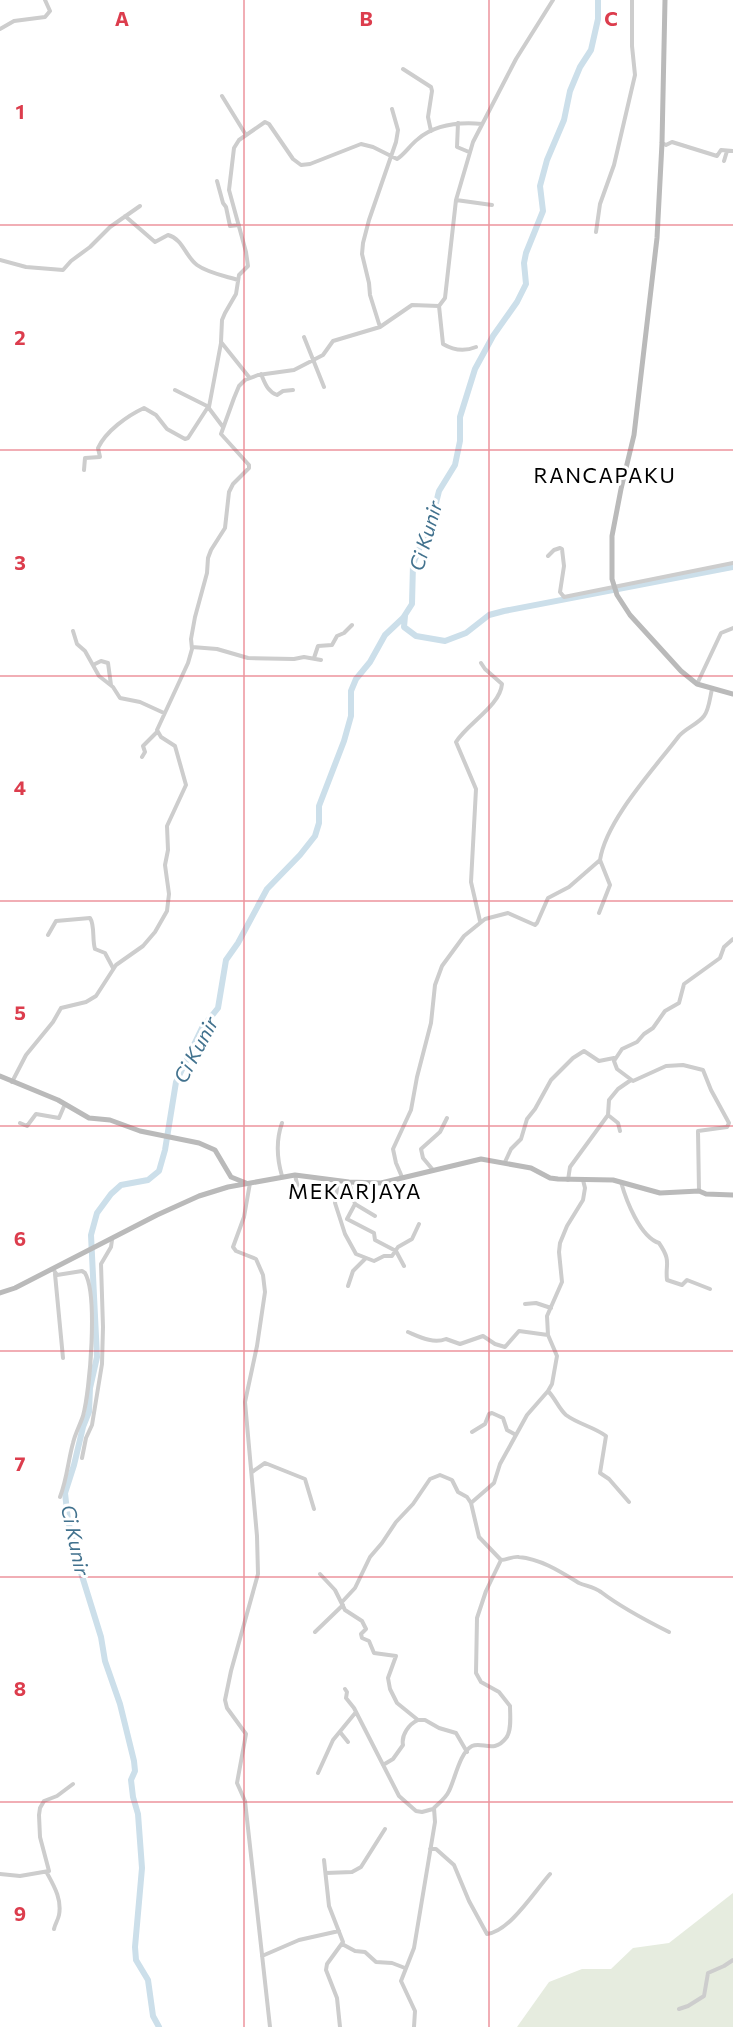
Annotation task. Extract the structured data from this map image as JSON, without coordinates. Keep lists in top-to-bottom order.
{
  "districts": ["RANCAPAKU", "MEKARJAYA"],
  "water": ["Ci Kunir"],
  "grid": {
    "columns": ["A", "B", "C"],
    "rows": [
      "1",
      "2",
      "3",
      "4",
      "5",
      "6",
      "7",
      "8",
      "9"
    ]
  }
}
